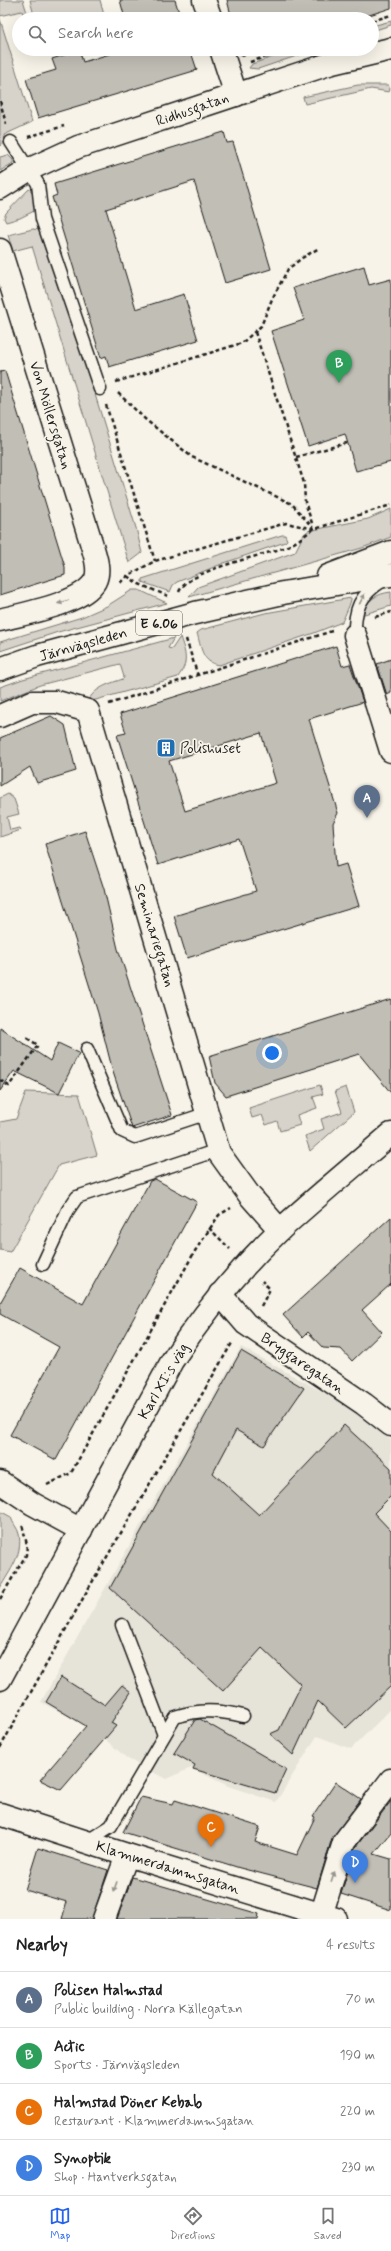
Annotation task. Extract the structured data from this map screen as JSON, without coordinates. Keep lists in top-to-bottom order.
{
  "streets": {
    "main road": [
      "Ridhusgatan",
      "Von Möllersgatan",
      "E 6.06",
      "Järnvägsleden",
      "Seminariegatan",
      "Bryggaregatan",
      "Karl XI:s väg",
      "Klammerdammsgatan"
    ]
  },
  "crossings": [
    ["Seminariegatan", "Karl XI:s väg"],
    ["Bryggaregatan", "Karl XI:s väg"]
  ],
  "one_way": ["Von Möllersgatan"],
  "places": {
    "building": ["Polishuset"]
  },
  "page": {
    "search": "Search here",
    "pins": [
      "B",
      "A",
      "C",
      "D"
    ],
    "heading": ["Nearby", "4 results"],
    "list": [
      {
        "mark": "A",
        "name": "Polisen Halmstad",
        "note": "Public building · Norra Källegatan",
        "value": "70 m"
      },
      {
        "mark": "B",
        "name": "Actic",
        "note": "Sports · Järnvägsleden",
        "value": "190 m"
      },
      {
        "mark": "C",
        "name": "Halmstad Döner Kebab",
        "note": "Restaurant · Klammerdammsgatan",
        "value": "220 m"
      },
      {
        "mark": "D",
        "name": "Synoptik",
        "note": "Shop · Hantverksgatan",
        "value": "230 m"
      }
    ],
    "nav": ["Map", "Directions", "Saved"]
  }
}
